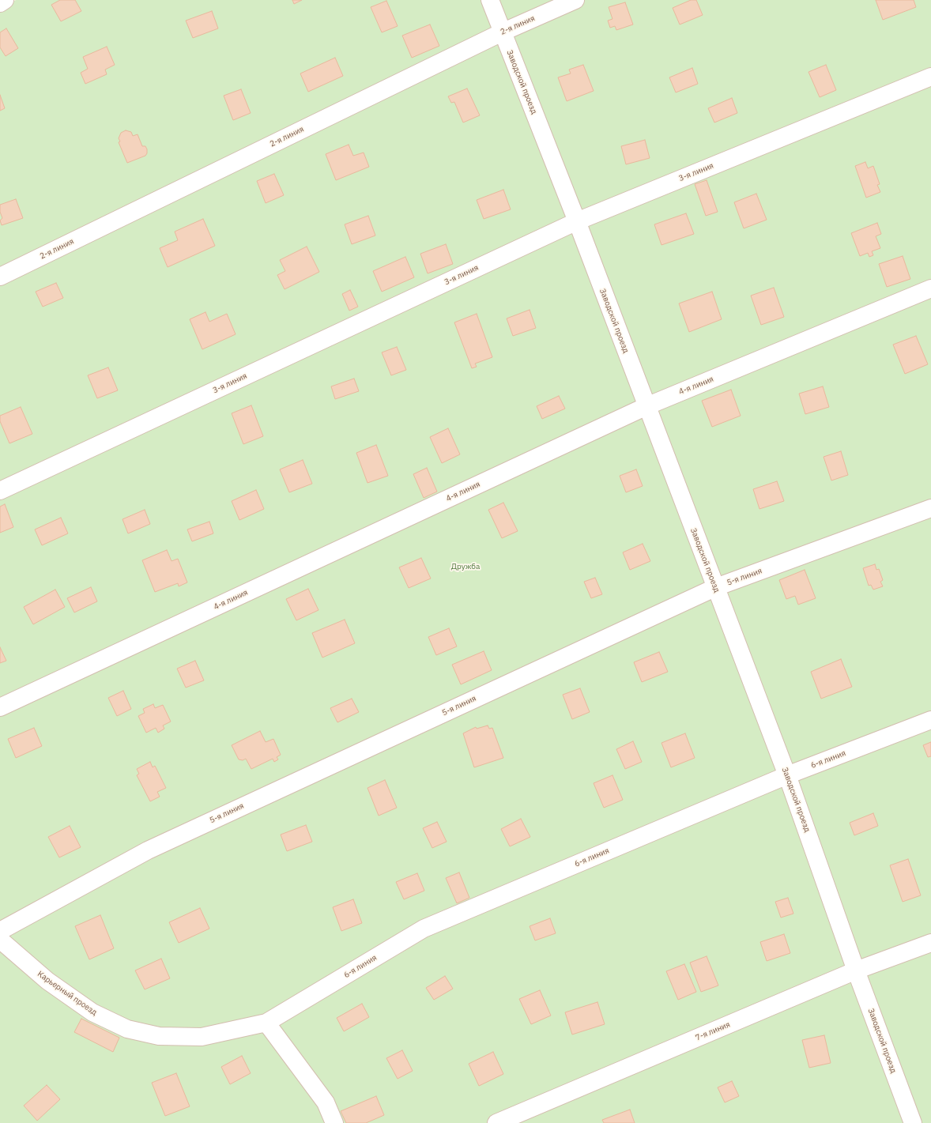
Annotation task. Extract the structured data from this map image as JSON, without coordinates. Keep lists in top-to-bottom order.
{
  "streets": {
    "street": [
      "2-я линия",
      "Заводской проезд",
      "3-я линия",
      "4-я линия",
      "5-я линия",
      "6-я линия",
      "Карьерный проезд",
      "7-я линия"
    ]
  },
  "crossings": [
    ["2-я линия", "Заводской проезд"],
    ["Заводской проезд", "3-я линия"],
    ["Заводской проезд", "4-я линия"],
    ["Заводской проезд", "5-я линия"],
    ["Заводской проезд", "6-я линия"],
    ["Заводской проезд", "7-я линия"],
    ["6-я линия", "Карьерный проезд"]
  ],
  "parks": ["Дружба"]
}
